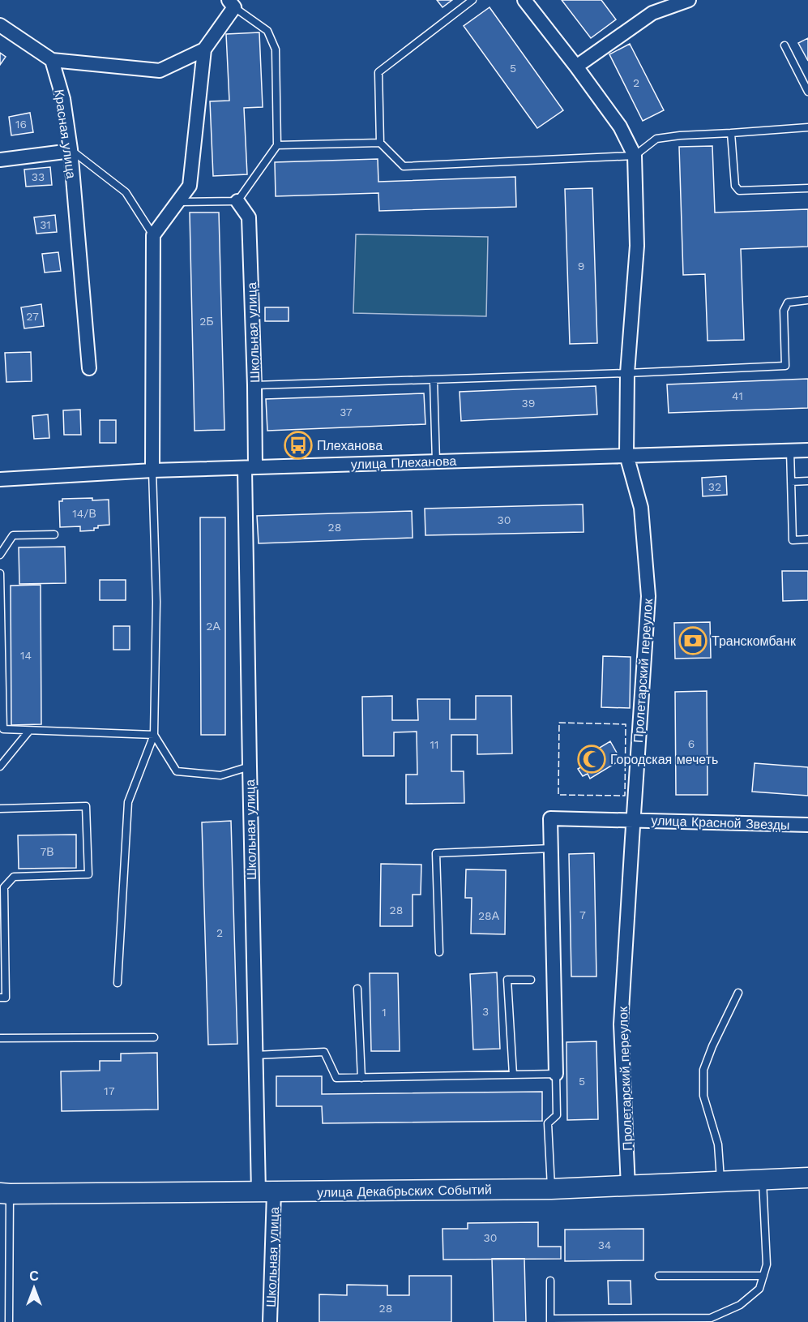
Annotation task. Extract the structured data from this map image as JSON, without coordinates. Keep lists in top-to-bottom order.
{
  "streets": {
    "street": [
      "Красная улица",
      "Школьная улица",
      "улица Плеханова",
      "Пролетарский переулок",
      "улица Красной Звезды",
      "улица Декабрьских Событий"
    ]
  },
  "crossings": [
    ["Школьная улица", "улица Плеханова"],
    ["Школьная улица", "улица Декабрьских Событий"],
    ["улица Плеханова", "Пролетарский переулок"],
    ["Пролетарский переулок", "улица Красной Звезды"],
    ["Пролетарский переулок", "улица Декабрьских Событий"]
  ],
  "places": {
    "bus stop": ["Плеханова"],
    "bank": ["Транскомбанк"],
    "mosque": ["Городская мечеть"]
  },
  "house_numbers": [
    "5",
    "2",
    "16",
    "33",
    "31",
    "9",
    "27",
    "2Б",
    "41",
    "39",
    "37",
    "32",
    "14/В",
    "30",
    "28",
    "2А",
    "14",
    "6",
    "11",
    "7В",
    "28",
    "7",
    "28А",
    "2",
    "3",
    "1",
    "5",
    "17",
    "30",
    "34",
    "28"
  ],
  "north": "top"
}
